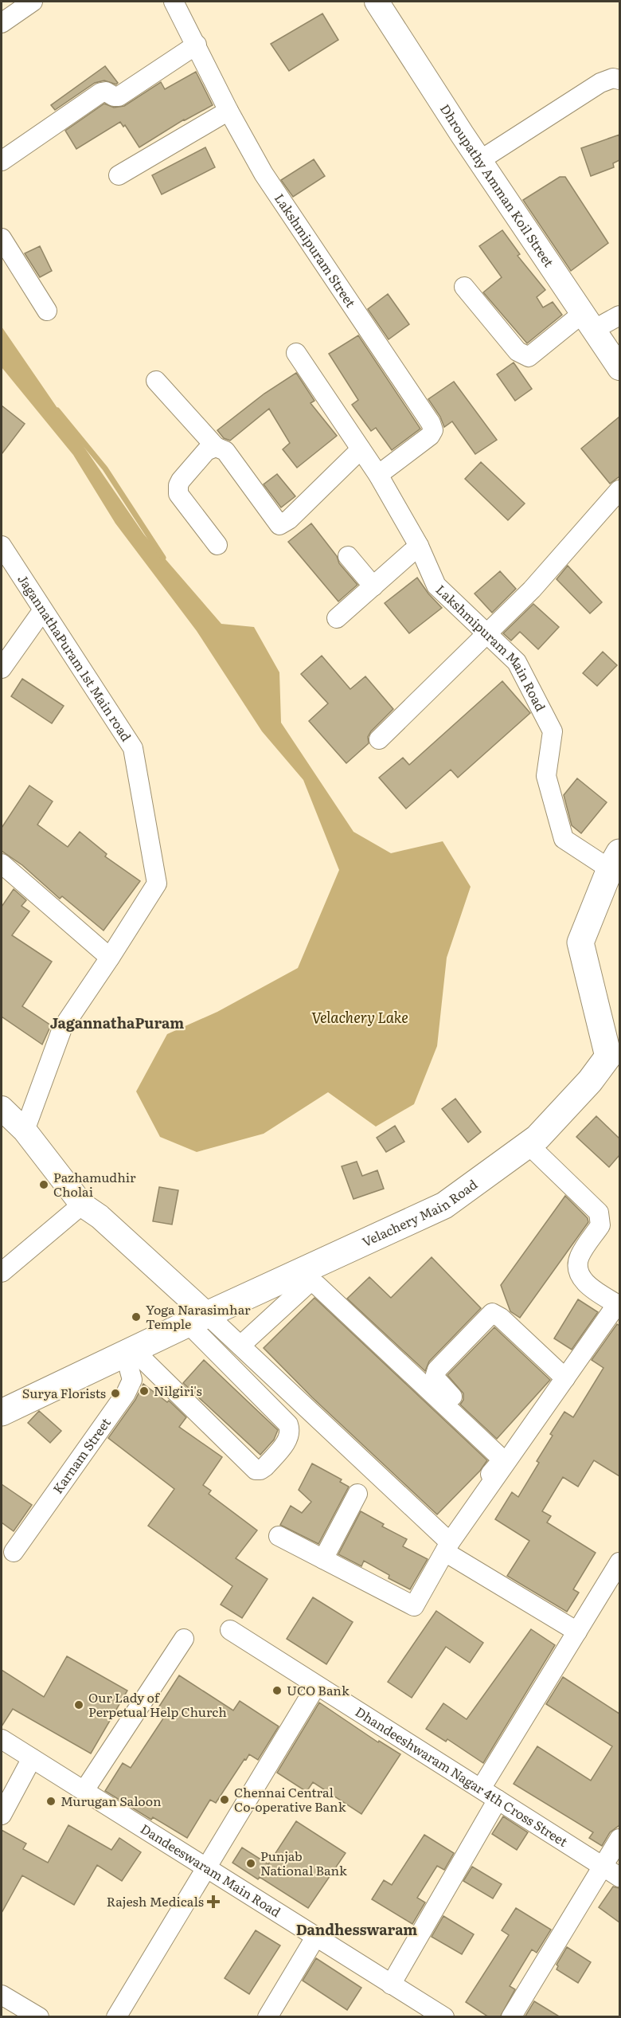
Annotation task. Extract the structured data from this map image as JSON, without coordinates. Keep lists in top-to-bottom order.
{
  "streets": {
    "main road": ["Velachery Main Road"],
    "street": [
      "Dhroupathy Amman Koil Street",
      "Lakshmipuram Street",
      "Lakshmipuram Main Road",
      "JagannathaPuram 1st Main road",
      "Karnam Street",
      "Dhandeeshwaram Nagar 4th Cross Street",
      "Dandeeswaram Main Road"
    ]
  },
  "crossings": [
    ["Lakshmipuram Street", "Lakshmipuram Main Road"],
    ["Lakshmipuram Main Road", "Velachery Main Road"],
    ["Velachery Main Road", "Karnam Street"]
  ],
  "districts": ["JagannathaPuram", "Dandhesswaram"],
  "water": ["Velachery Lake"],
  "places": {
    "other": [
      "Pazhamudhir Cholai",
      "Yoga Narasimhar Temple",
      "Nilgiri's",
      "Surya Florists",
      "UCO Bank",
      "Our Lady of Perpetual Help Church",
      "Chennai Central Co-operative Bank",
      "Murugan Saloon",
      "Punjab National Bank"
    ],
    "health": ["Rajesh Medicals"]
  }
}
